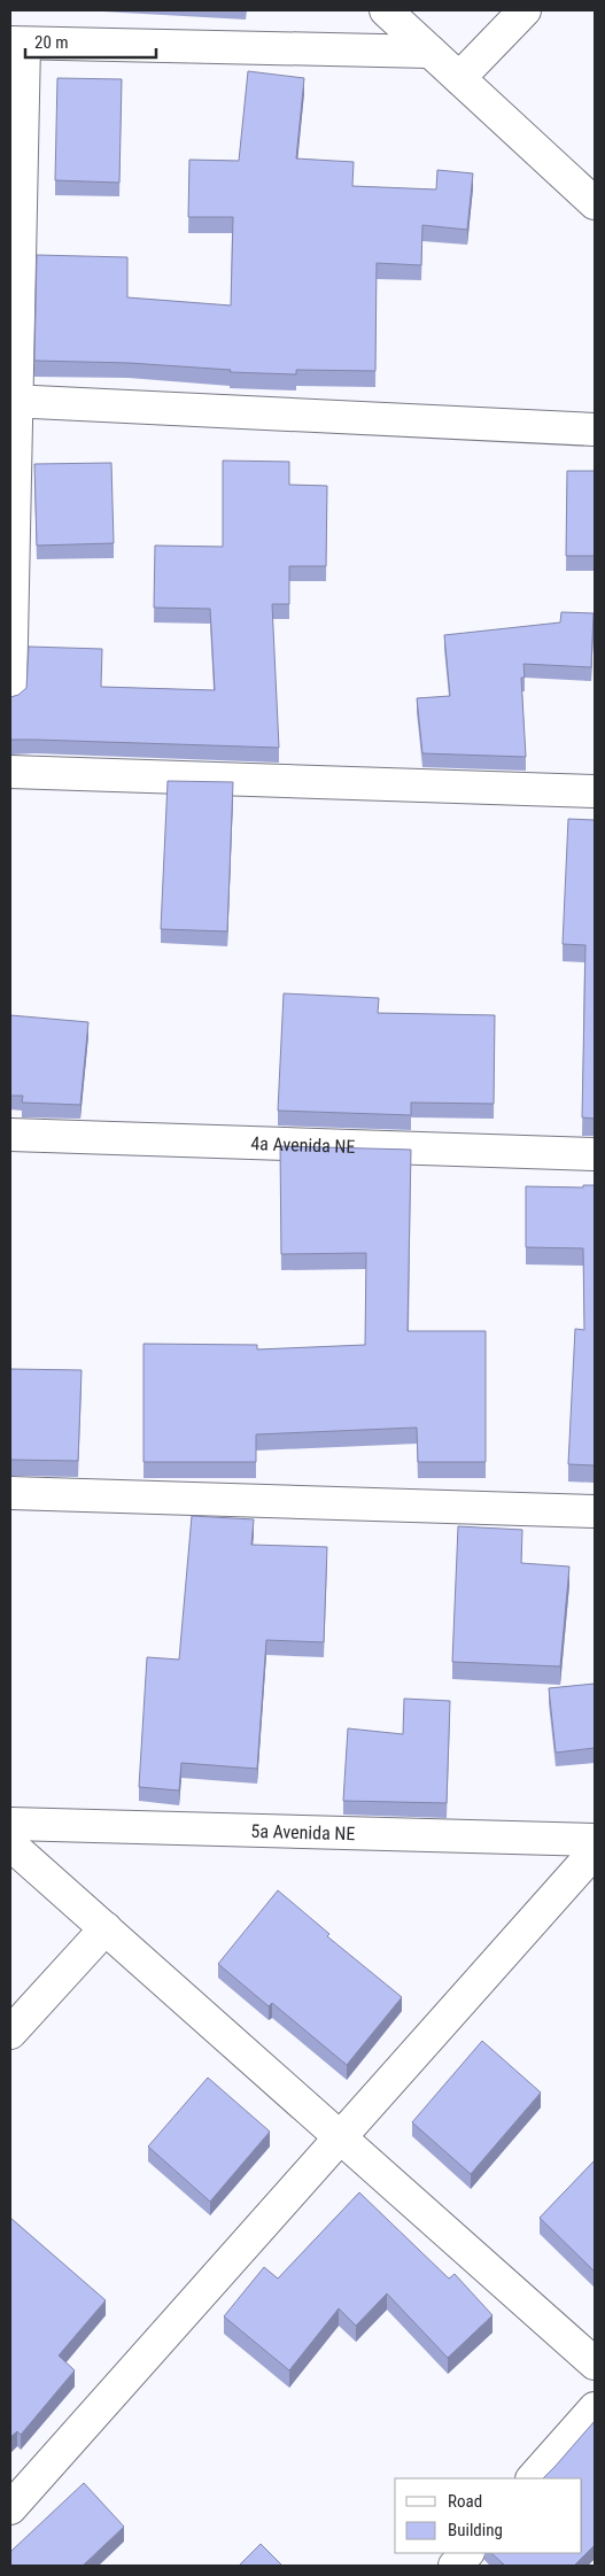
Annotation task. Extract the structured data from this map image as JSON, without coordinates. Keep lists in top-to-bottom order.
{
  "streets": {
    "street": ["4a Avenida NE", "5a Avenida NE"]
  },
  "legend": ["Road", "Building"],
  "scale_bar": "20 m"
}
